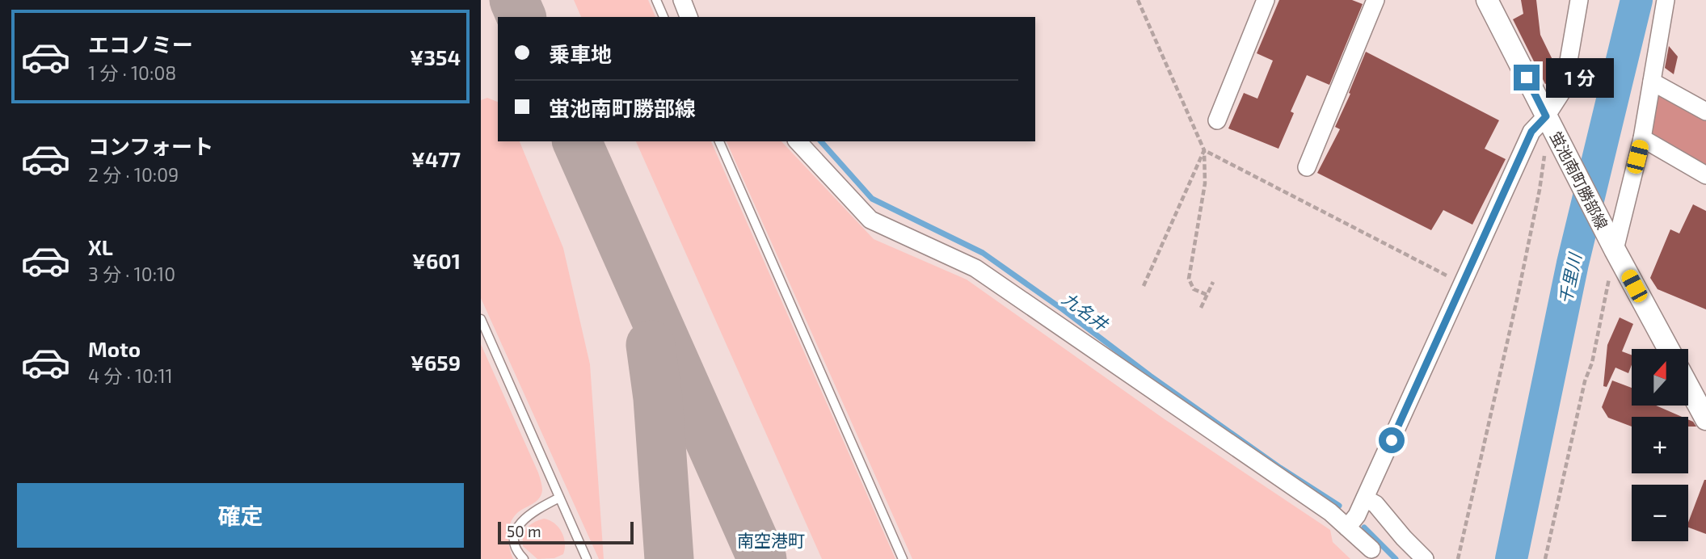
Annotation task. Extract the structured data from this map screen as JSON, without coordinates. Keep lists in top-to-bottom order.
{
  "streets": {
    "street": ["蛍池南町勝部線"]
  },
  "districts": ["南空港町"],
  "water": ["千里川", "九名井"],
  "scale_bar": "50 m",
  "north": "top",
  "page": {
    "list": [
      {
        "name": "エコノミー",
        "note": "1 分 · 10:08",
        "value": "¥354"
      },
      {
        "name": "コンフォート",
        "note": "2 分 · 10:09",
        "value": "¥477"
      },
      {
        "name": "XL",
        "note": "3 分 · 10:10",
        "value": "¥601"
      },
      {
        "name": "Moto",
        "note": "4 分 · 10:11",
        "value": "¥659"
      }
    ],
    "banner": ["乗車地", "蛍池南町勝部線"],
    "bubble": "1 分",
    "map_buttons": ["+", "−"],
    "buttons": "確定",
    "scale": "50 m"
  }
}
